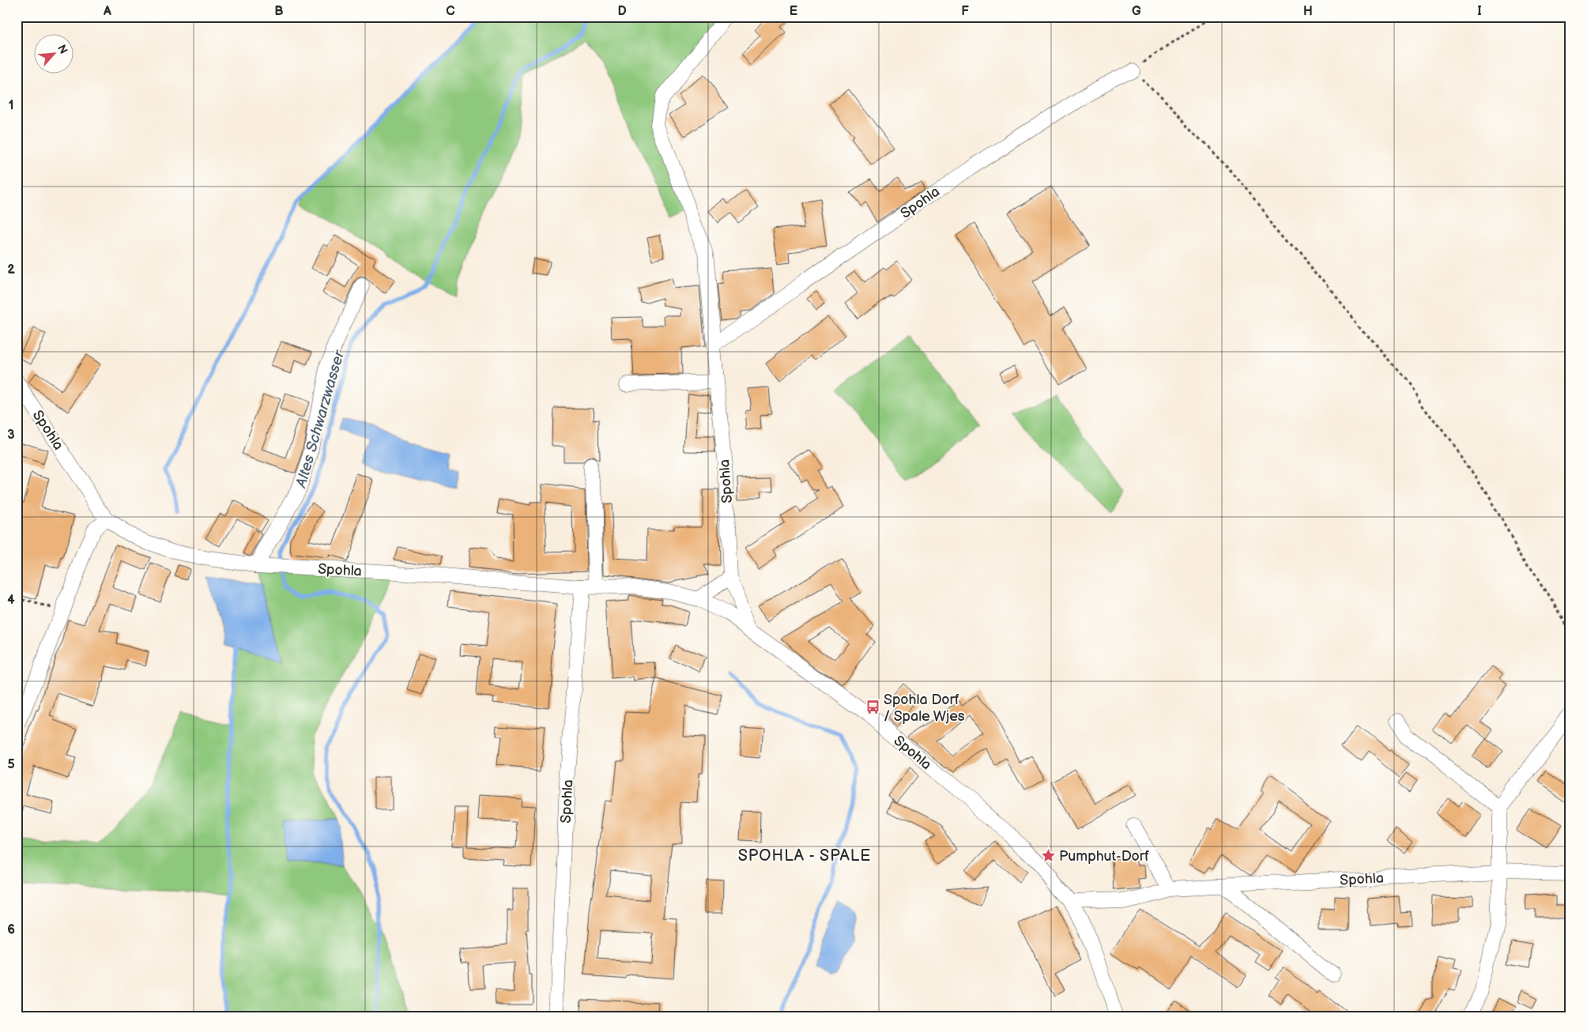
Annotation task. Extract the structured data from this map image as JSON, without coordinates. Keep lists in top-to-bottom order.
{
  "streets": {
    "street": ["Spohla"]
  },
  "districts": ["SPOHLA - SPALE"],
  "water": ["Altes Schwarzwasser"],
  "places": {
    "bus stop": ["Spohla Dorf / Spale Wjes"],
    "place": ["Pumphut-Dorf"]
  },
  "north": "top right",
  "grid": {
    "columns": [
      "A",
      "B",
      "C",
      "D",
      "E",
      "F",
      "G",
      "H",
      "I"
    ],
    "rows": [
      "1",
      "2",
      "3",
      "4",
      "5",
      "6"
    ]
  }
}
